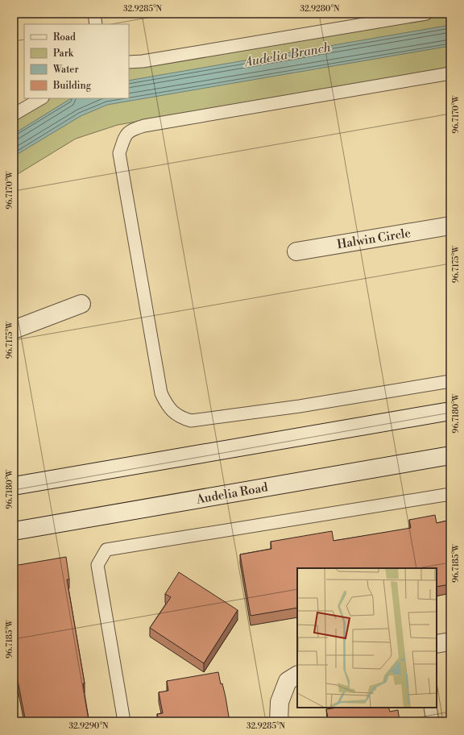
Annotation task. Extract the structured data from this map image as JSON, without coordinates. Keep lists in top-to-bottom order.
{
  "streets": {
    "main road": ["Halwin Circle", "Audelia Road"]
  },
  "water": ["Audelia Branch"],
  "legend": [
    "Road",
    "Park",
    "Water",
    "Building"
  ],
  "coordinates": [
    "32.9285°N",
    "32.9280°N",
    "96.7170°W",
    "96.7175°W",
    "96.7180°W",
    "96.7185°W",
    "32.9290°N"
  ]
}
